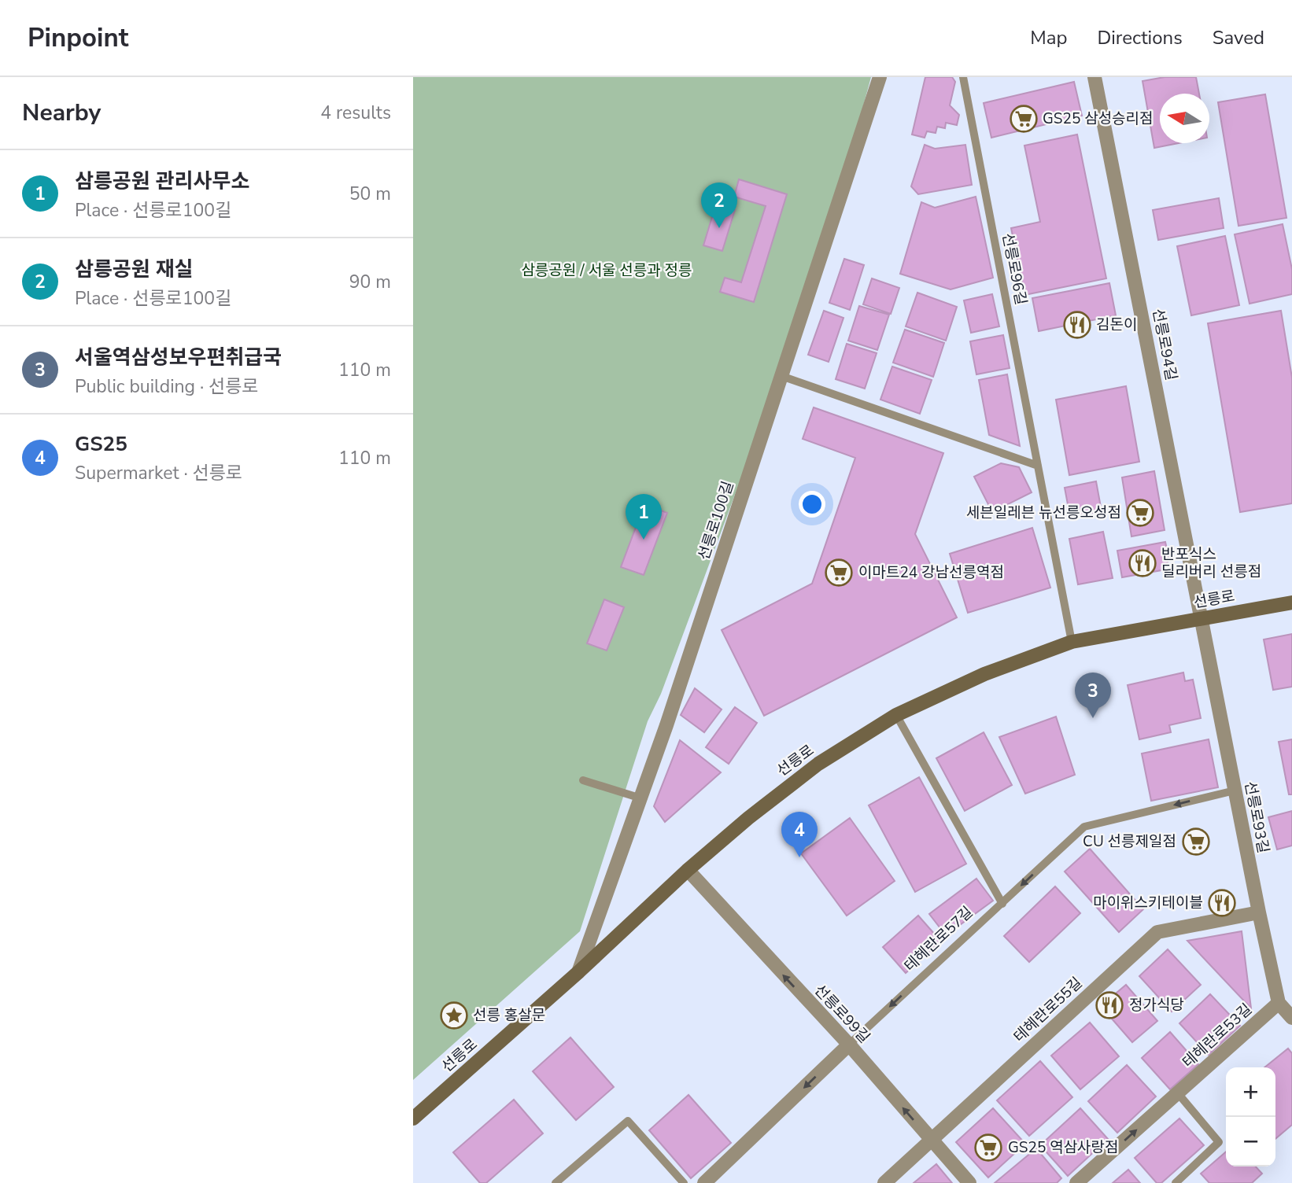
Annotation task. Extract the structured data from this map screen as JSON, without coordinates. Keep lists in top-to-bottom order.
{
  "streets": {
    "main road": ["선릉로"],
    "street": [
      "선릉로94길",
      "선릉로100길",
      "선릉로93길",
      "테헤란로57길",
      "테헤란로55길",
      "선릉로99길",
      "테헤란로53길"
    ],
    "lane": ["선릉로96길"]
  },
  "crossings": [
    ["선릉로96길", "선릉로"],
    ["선릉로94길", "선릉로"],
    ["선릉로94길", "선릉로93길"],
    ["선릉로100길", "선릉로"],
    ["선릉로", "선릉로93길"],
    ["선릉로", "선릉로99길"],
    ["선릉로93길", "테헤란로57길"],
    ["선릉로93길", "테헤란로55길"],
    ["선릉로93길", "테헤란로53길"],
    ["테헤란로57길", "선릉로99길"],
    ["테헤란로55길", "선릉로99길"]
  ],
  "one_way": ["테헤란로57길", "선릉로99길", "테헤란로53길"],
  "parks": ["삼릉공원 / 서울 선릉과 정릉"],
  "places": {
    "supermarket": [
      "GS25 삼성승리점",
      "세븐일레븐 뉴선릉오성점",
      "이마트24 강남선릉역점",
      "CU 선릉제일점",
      "GS25 역삼사랑점"
    ],
    "restaurant": [
      "김돈이",
      "반포식스 딜리버리 선릉점",
      "마이위스키테이블",
      "정가식당"
    ],
    "place": ["선릉 홍살문"]
  },
  "north": "left",
  "page": {
    "header": "Pinpoint",
    "nav": ["Map", "Directions", "Saved"],
    "heading": ["Nearby", "4 results"],
    "list": [
      {
        "mark": "1",
        "name": "삼릉공원 관리사무소",
        "note": "Place · 선릉로100길",
        "value": "50 m"
      },
      {
        "mark": "2",
        "name": "삼릉공원 재실",
        "note": "Place · 선릉로100길",
        "value": "90 m"
      },
      {
        "mark": "3",
        "name": "서울역삼성보우편취급국",
        "note": "Public building · 선릉로",
        "value": "110 m"
      },
      {
        "mark": "4",
        "name": "GS25",
        "note": "Supermarket · 선릉로",
        "value": "110 m"
      }
    ],
    "pins": [
      "2",
      "1",
      "3",
      "4"
    ],
    "map_buttons": ["+", "−"]
  }
}
